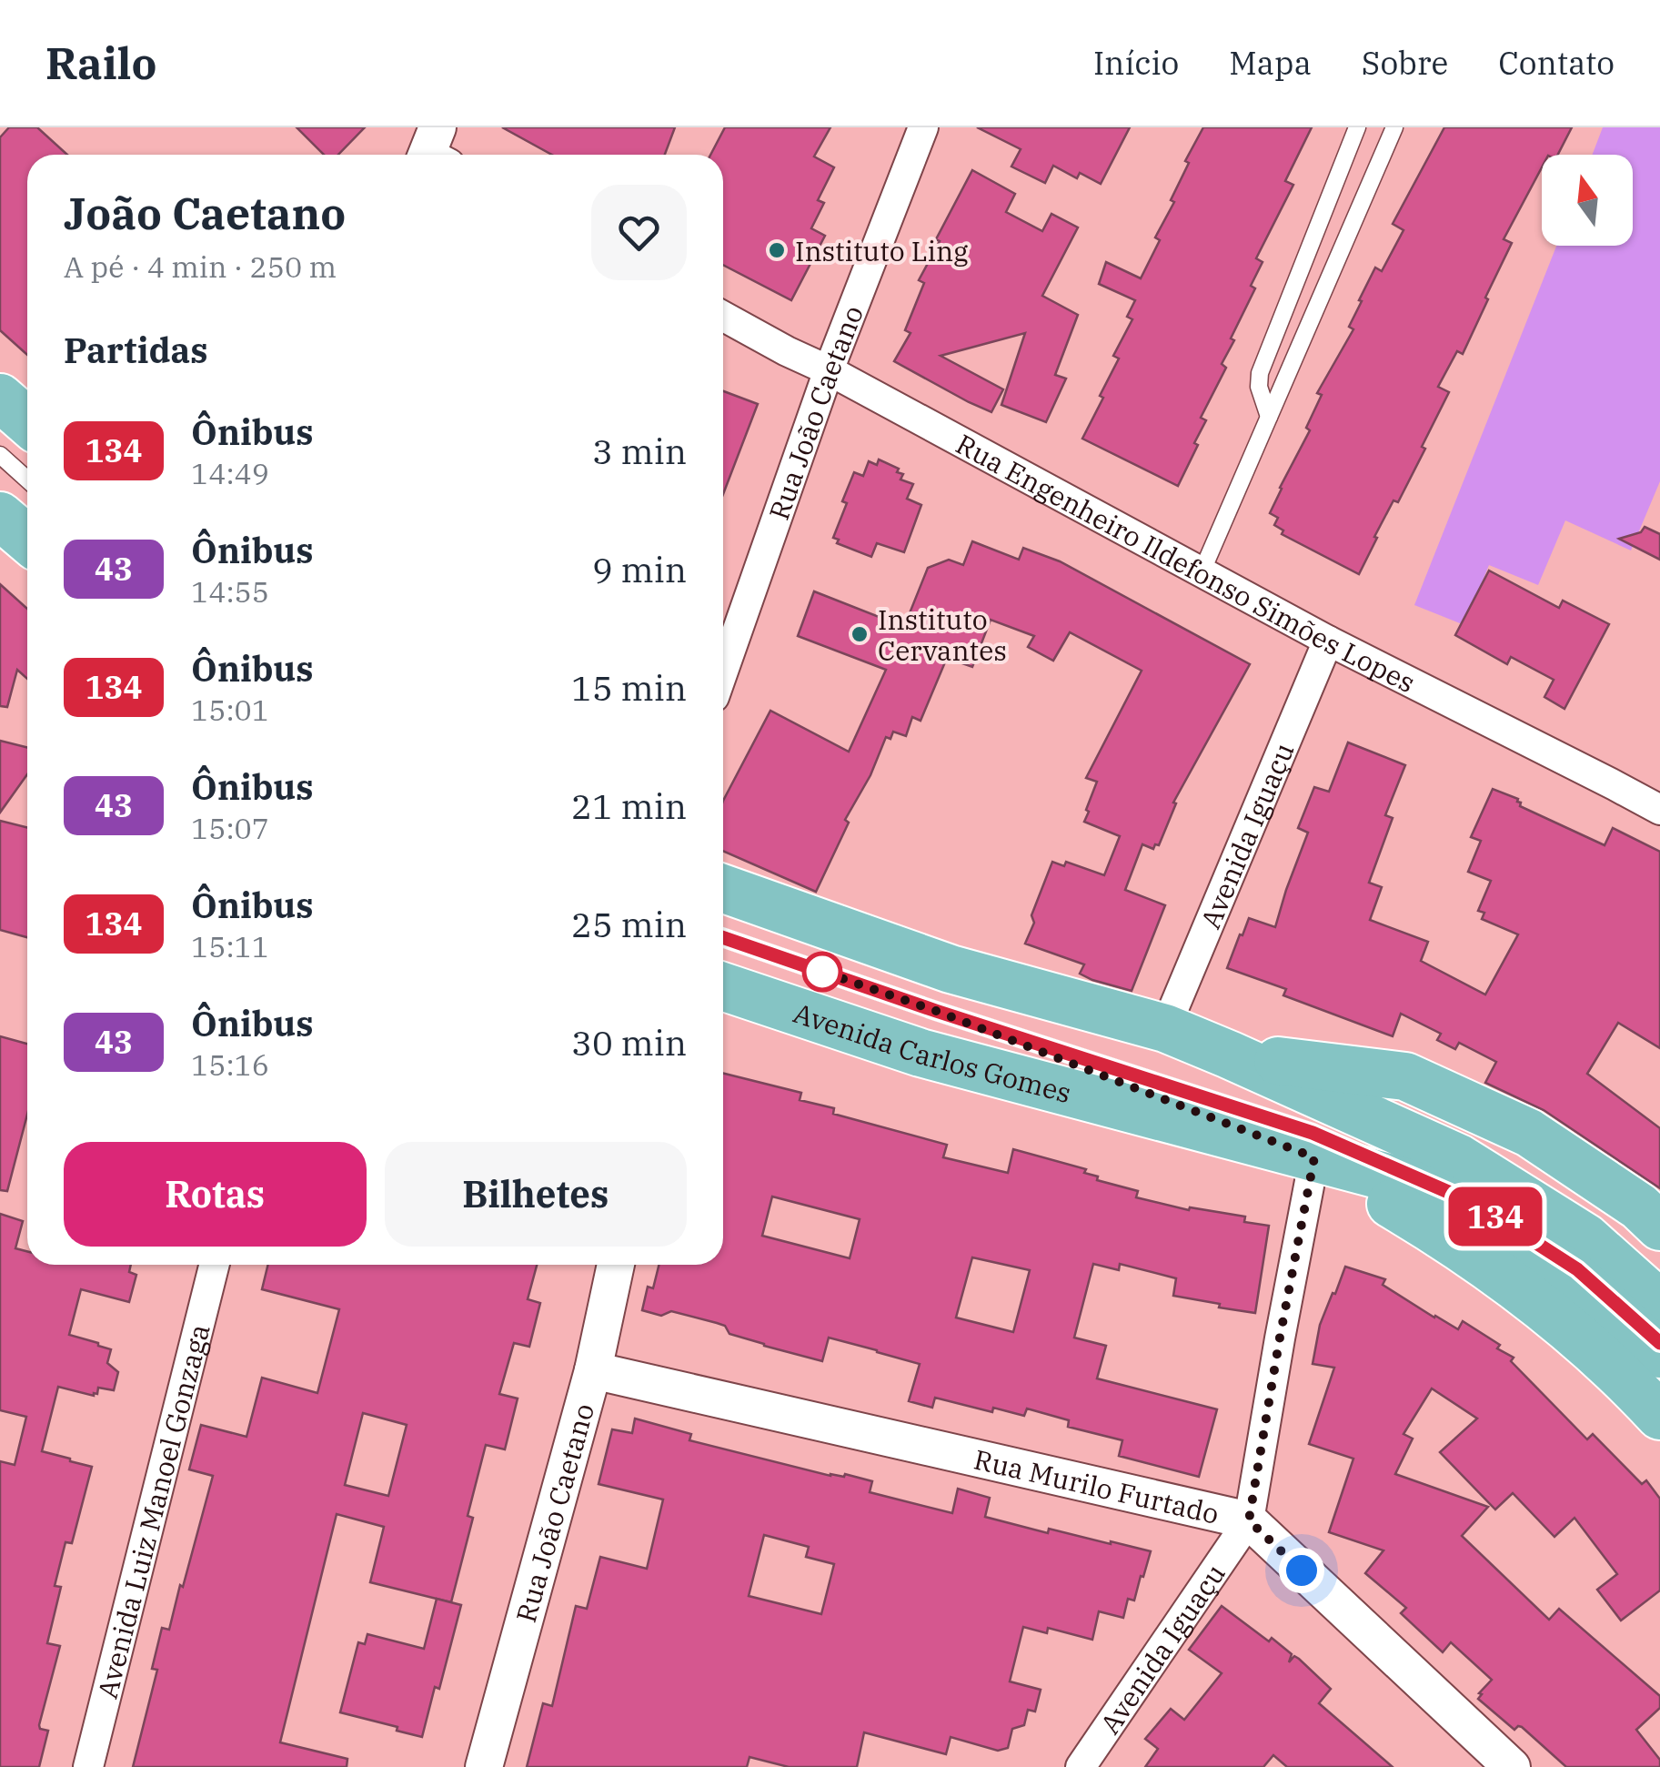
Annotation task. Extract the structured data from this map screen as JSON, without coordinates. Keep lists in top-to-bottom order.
{
  "streets": {
    "main road": ["Avenida Carlos Gomes"],
    "street": [
      "Rua João Caetano",
      "Rua Engenheiro Ildefonso Simões Lopes",
      "Avenida Iguaçu",
      "Rua Murilo Furtado",
      "Avenida Luiz Manoel Gonzaga"
    ]
  },
  "crossings": [
    ["Rua João Caetano", "Rua Engenheiro Ildefonso Simões Lopes"],
    ["Rua João Caetano", "Rua Murilo Furtado"],
    ["Rua Engenheiro Ildefonso Simões Lopes", "Avenida Iguaçu"],
    ["Avenida Iguaçu", "Avenida Carlos Gomes"],
    ["Avenida Iguaçu", "Rua Murilo Furtado"]
  ],
  "places": ["Instituto Ling", "Instituto Cervantes"],
  "lines": ["bus line 134"],
  "north": "top",
  "page": {
    "header": "Railo",
    "nav": [
      "Início",
      "Mapa",
      "Sobre",
      "Contato"
    ],
    "on_map": "134",
    "heading": [
      ["João Caetano", "A pé · 4 min · 250 m"],
      "Partidas"
    ],
    "list": [
      {
        "mark": "134",
        "name": "Ônibus",
        "note": "14:49",
        "value": "3 min"
      },
      {
        "mark": "43",
        "name": "Ônibus",
        "note": "14:55",
        "value": "9 min"
      },
      {
        "mark": "134",
        "name": "Ônibus",
        "note": "15:01",
        "value": "15 min"
      },
      {
        "mark": "43",
        "name": "Ônibus",
        "note": "15:07",
        "value": "21 min"
      },
      {
        "mark": "134",
        "name": "Ônibus",
        "note": "15:11",
        "value": "25 min"
      },
      {
        "mark": "43",
        "name": "Ônibus",
        "note": "15:16",
        "value": "30 min"
      }
    ],
    "buttons": ["Rotas", "Bilhetes"]
  }
}
